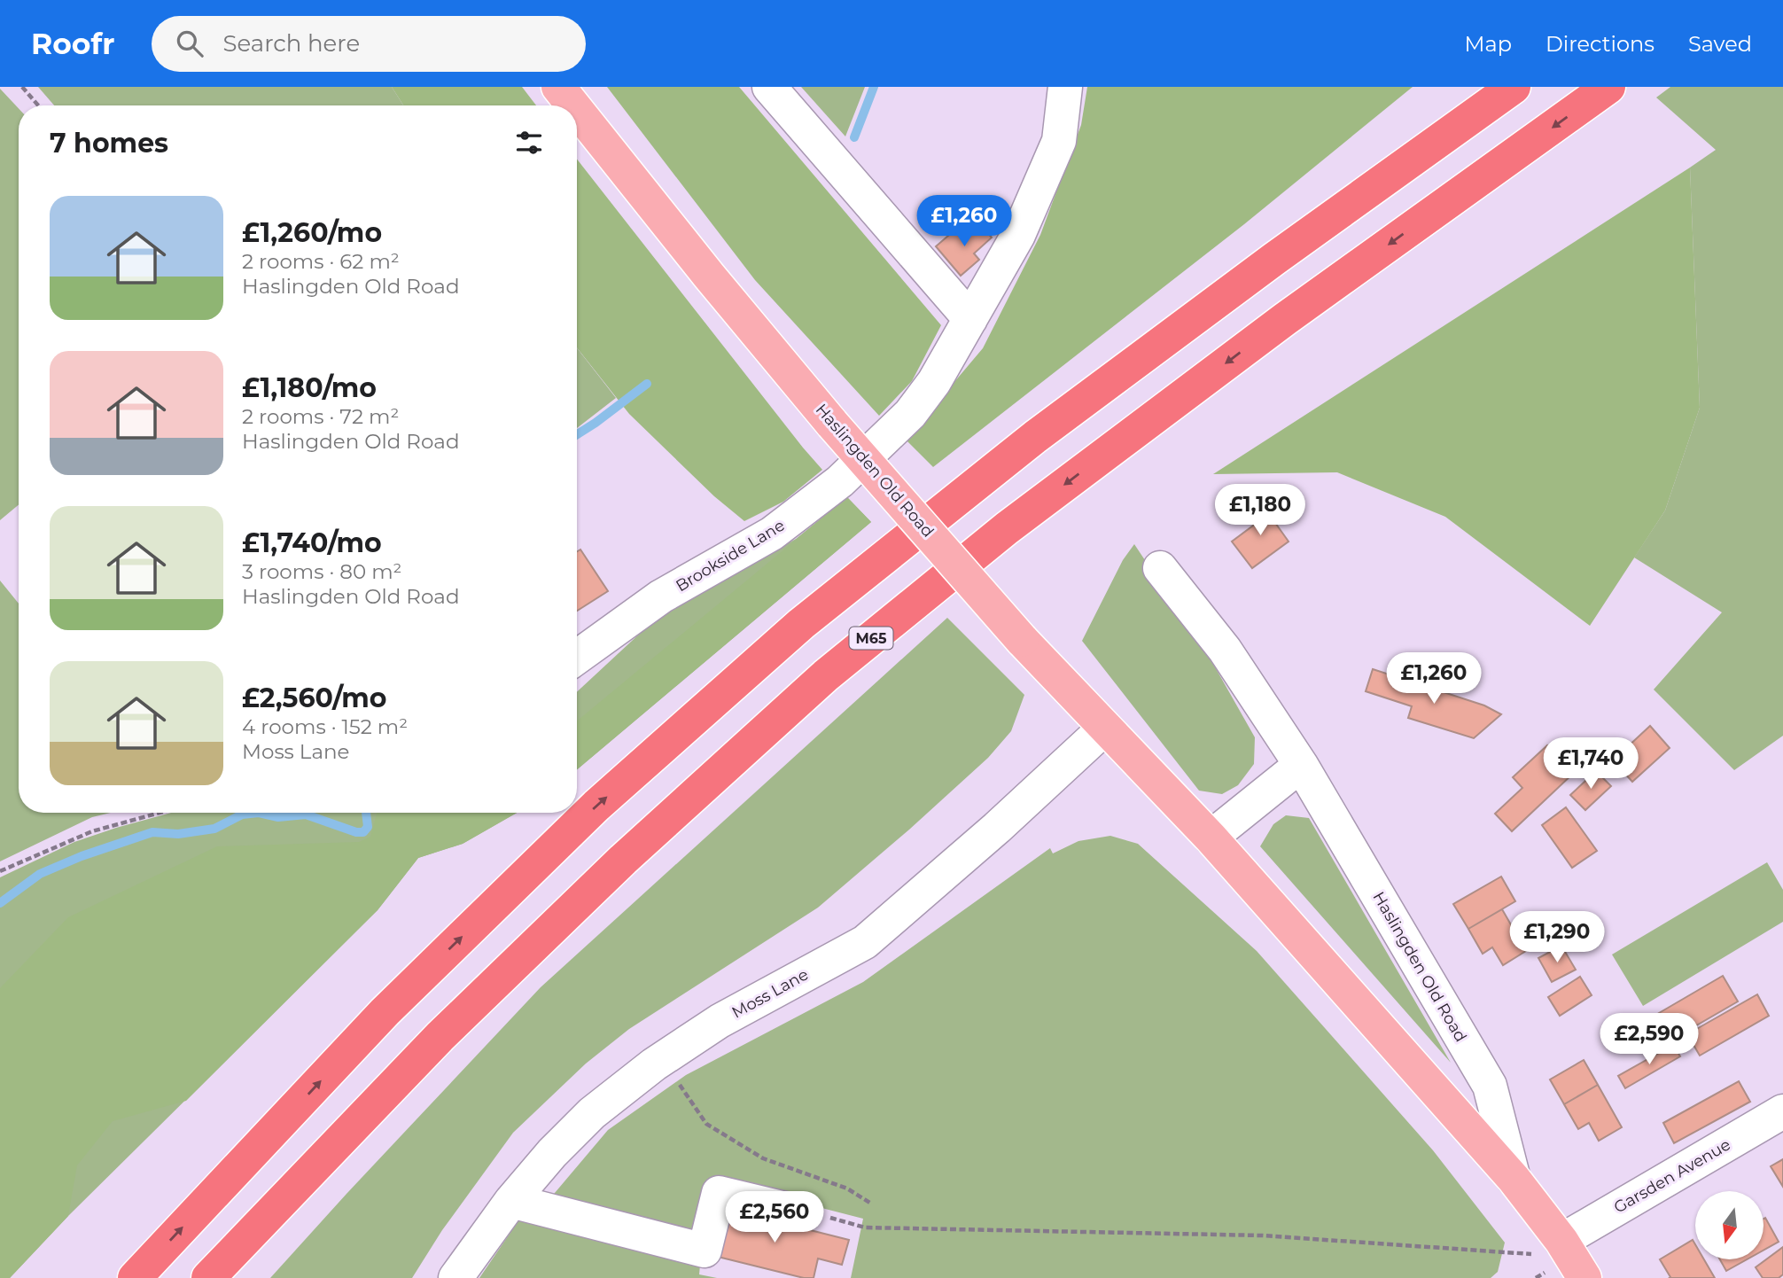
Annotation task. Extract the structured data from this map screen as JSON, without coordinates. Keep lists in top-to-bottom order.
{
  "streets": {
    "highway": ["M65"],
    "main road": ["Haslingden Old Road"],
    "street": ["Brookside Lane", "Moss Lane", "Garsden Avenue"]
  },
  "crossings": [
    ["Haslingden Old Road", "Moss Lane"],
    ["Haslingden Old Road", "Garsden Avenue"]
  ],
  "north": "bottom",
  "page": {
    "header": "Roofr",
    "search": "Search here",
    "nav": ["Map", "Directions", "Saved"],
    "heading": "7 homes",
    "list": [
      {
        "name": "£1,260/mo",
        "note": "2 rooms · 62 m² · Haslingden Old Road"
      },
      {
        "name": "£1,180/mo",
        "note": "2 rooms · 72 m² · Haslingden Old Road"
      },
      {
        "name": "£1,740/mo",
        "note": "3 rooms · 80 m² · Haslingden Old Road"
      },
      {
        "name": "£2,560/mo",
        "note": "4 rooms · 152 m² · Moss Lane"
      }
    ],
    "price": [
      "£1,260",
      "£1,180",
      "£1,260",
      "£1,740",
      "£1,290",
      "£2,590",
      "£2,560"
    ]
  }
}
